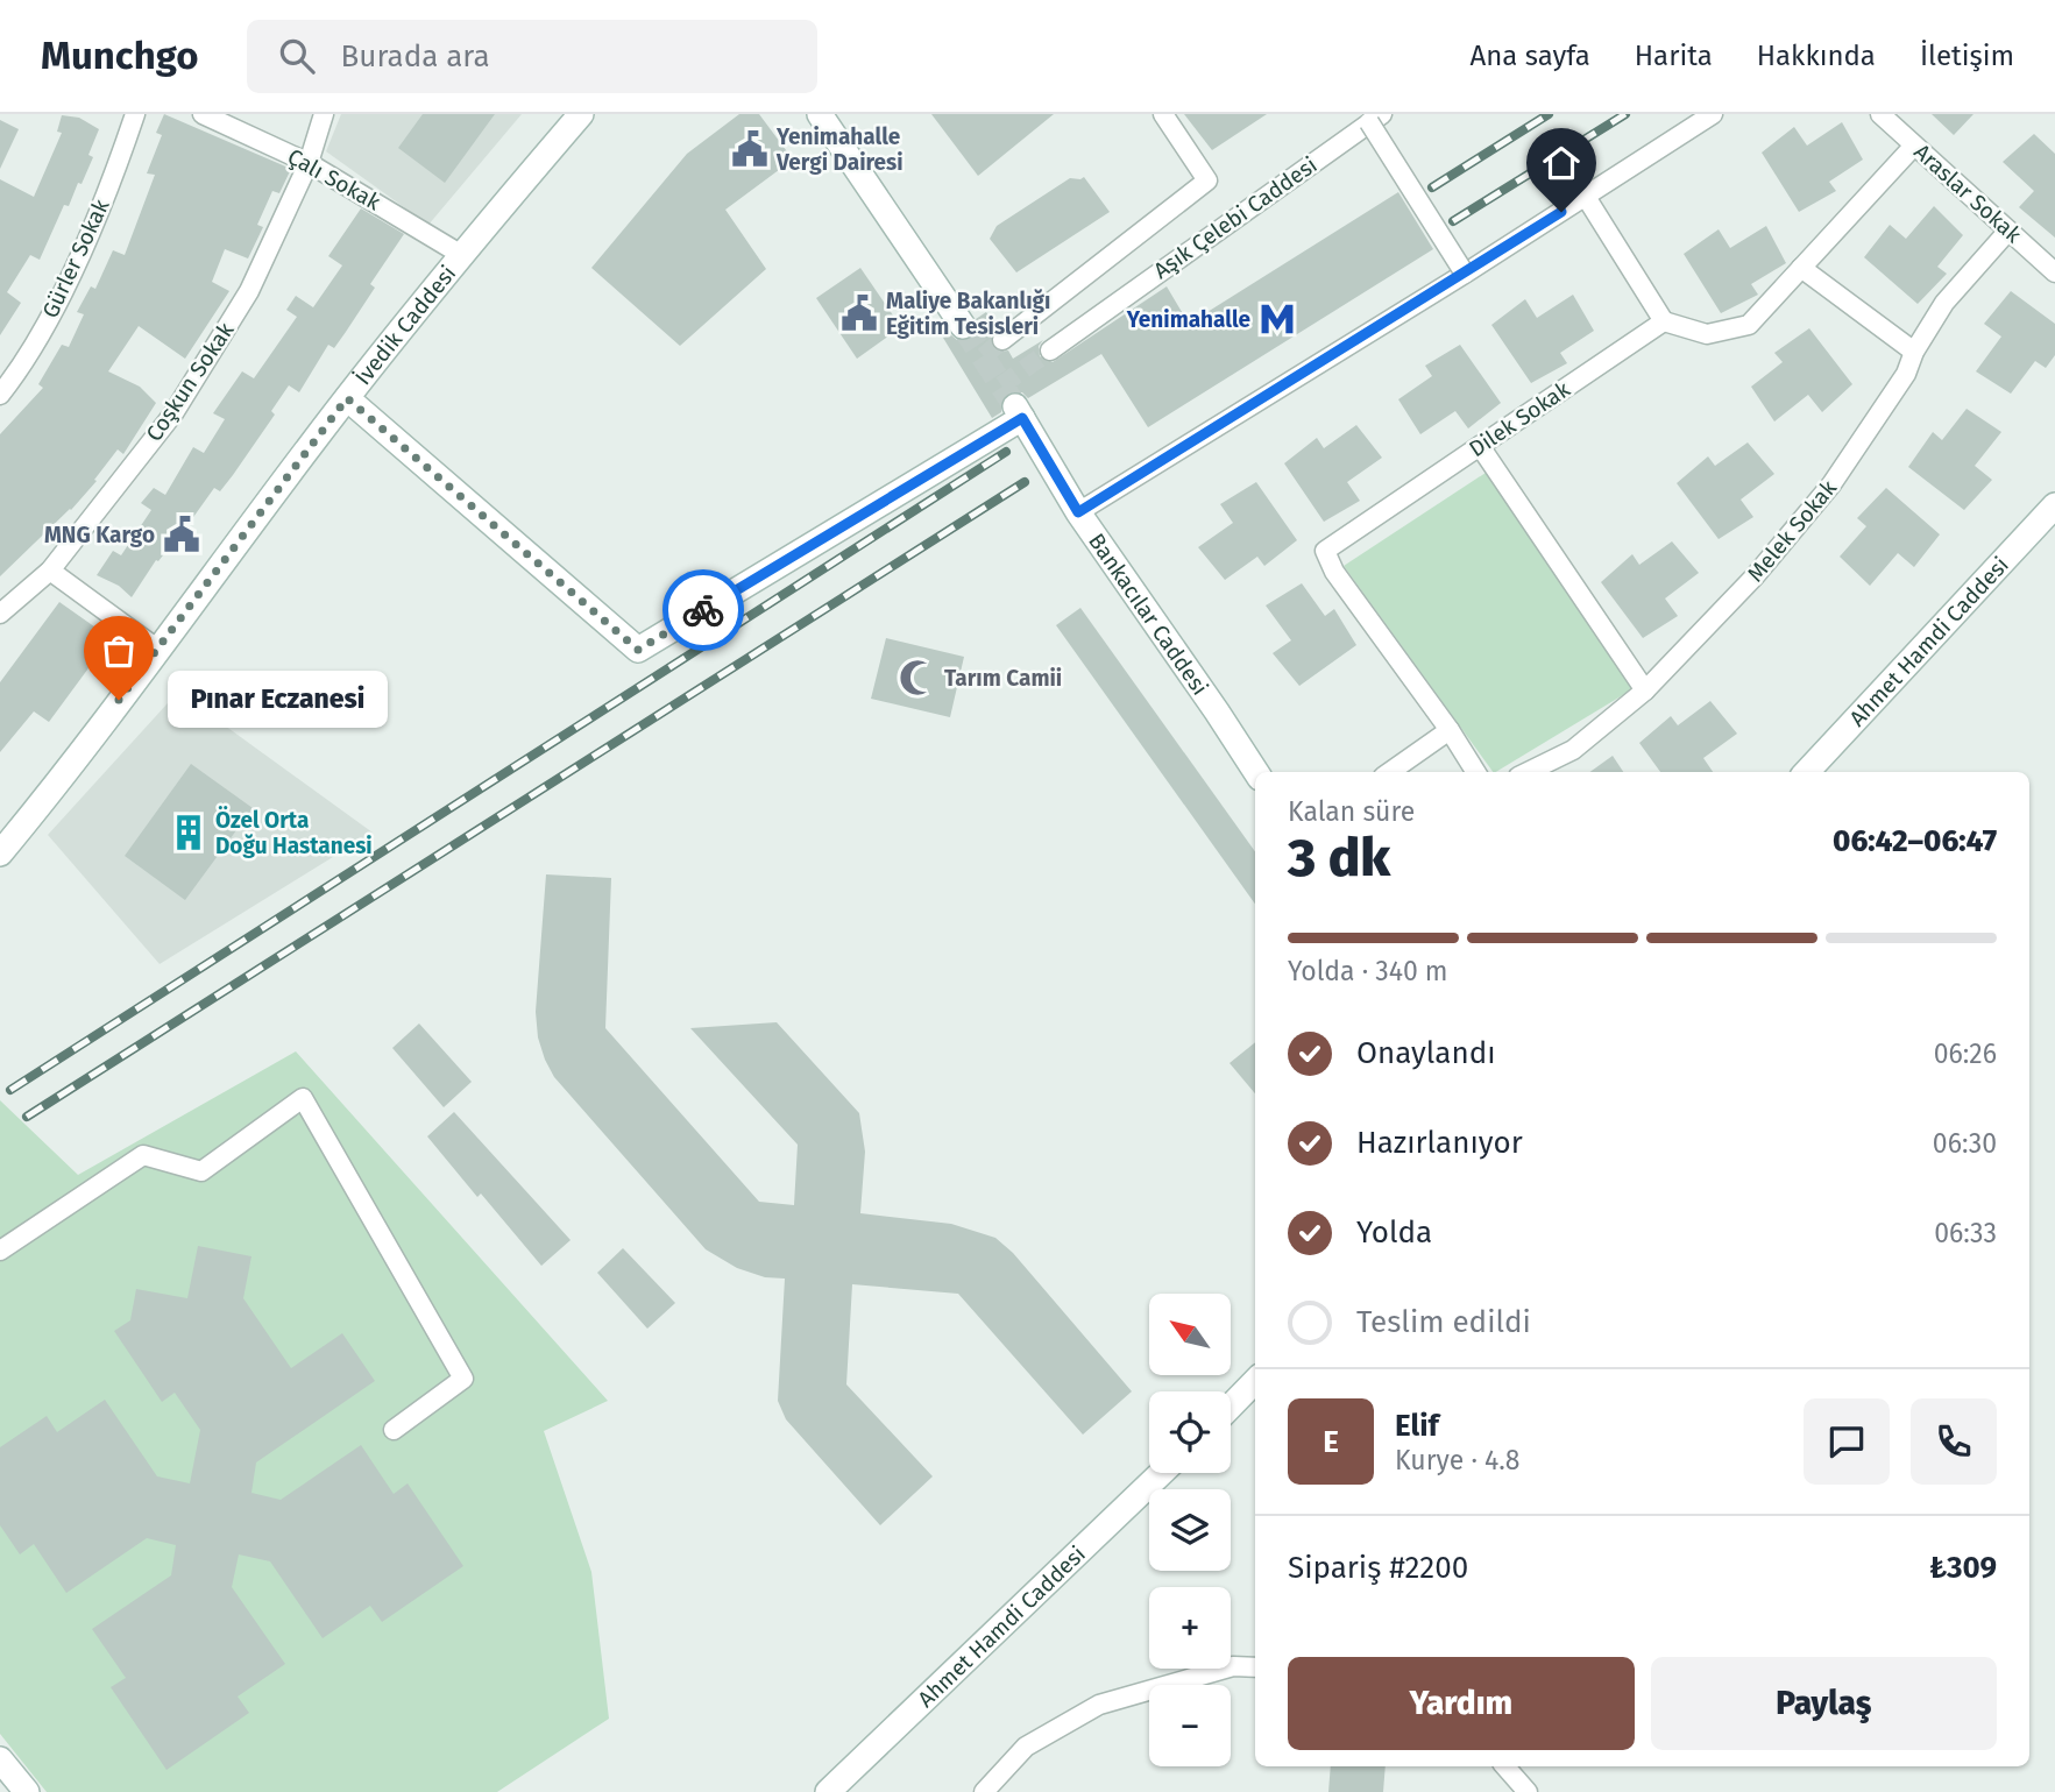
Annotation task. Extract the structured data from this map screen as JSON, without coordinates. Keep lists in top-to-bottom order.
{
  "streets": {
    "street": [
      "Çalı Sokak",
      "Araslar Sokak",
      "Aşık Çelebi Caddesi",
      "Gürler Sokak",
      "İvedik Caddesi",
      "Coşkun Sokak",
      "Dilek Sokak",
      "Melek Sokak",
      "Bankacılar Caddesi",
      "Ahmet Hamdi Caddesi"
    ]
  },
  "crossings": [
    ["Çalı Sokak", "İvedik Caddesi"],
    ["Çalı Sokak", "Coşkun Sokak"],
    ["Araslar Sokak", "Melek Sokak"],
    ["İvedik Caddesi", "Bankacılar Caddesi"]
  ],
  "places": {
    "public building": ["Yenimahalle Vergi Dairesi", "Maliye Bakanlığı Eğitim Tesisleri", "MNG Kargo"],
    "metro station": ["Yenimahalle"],
    "mosque": ["Tarım Camii"],
    "other": ["Pınar Eczanesi"],
    "building": ["Özel Orta Doğu Hastanesi"]
  },
  "north": "top left",
  "page": {
    "header": "Munchgo",
    "search": "Burada ara",
    "nav": [
      "Ana sayfa",
      "Harita",
      "Hakkında",
      "İletişim"
    ],
    "bubble": "Pınar Eczanesi",
    "heading": ["3 dk", "Kalan süre", "06:42–06:47"],
    "panel": [
      "Elif",
      "Kurye · 4.8",
      "Sipariş #2200",
      "₺309"
    ],
    "bar": "Yolda · 340 m",
    "list": [
      ["Onaylandı", "06:26"],
      ["Hazırlanıyor", "06:30"],
      ["Yolda", "06:33"],
      "Teslim edildi"
    ],
    "map_buttons": ["+", "−"],
    "round": "E",
    "buttons": ["Yardım", "Paylaş"]
  }
}
